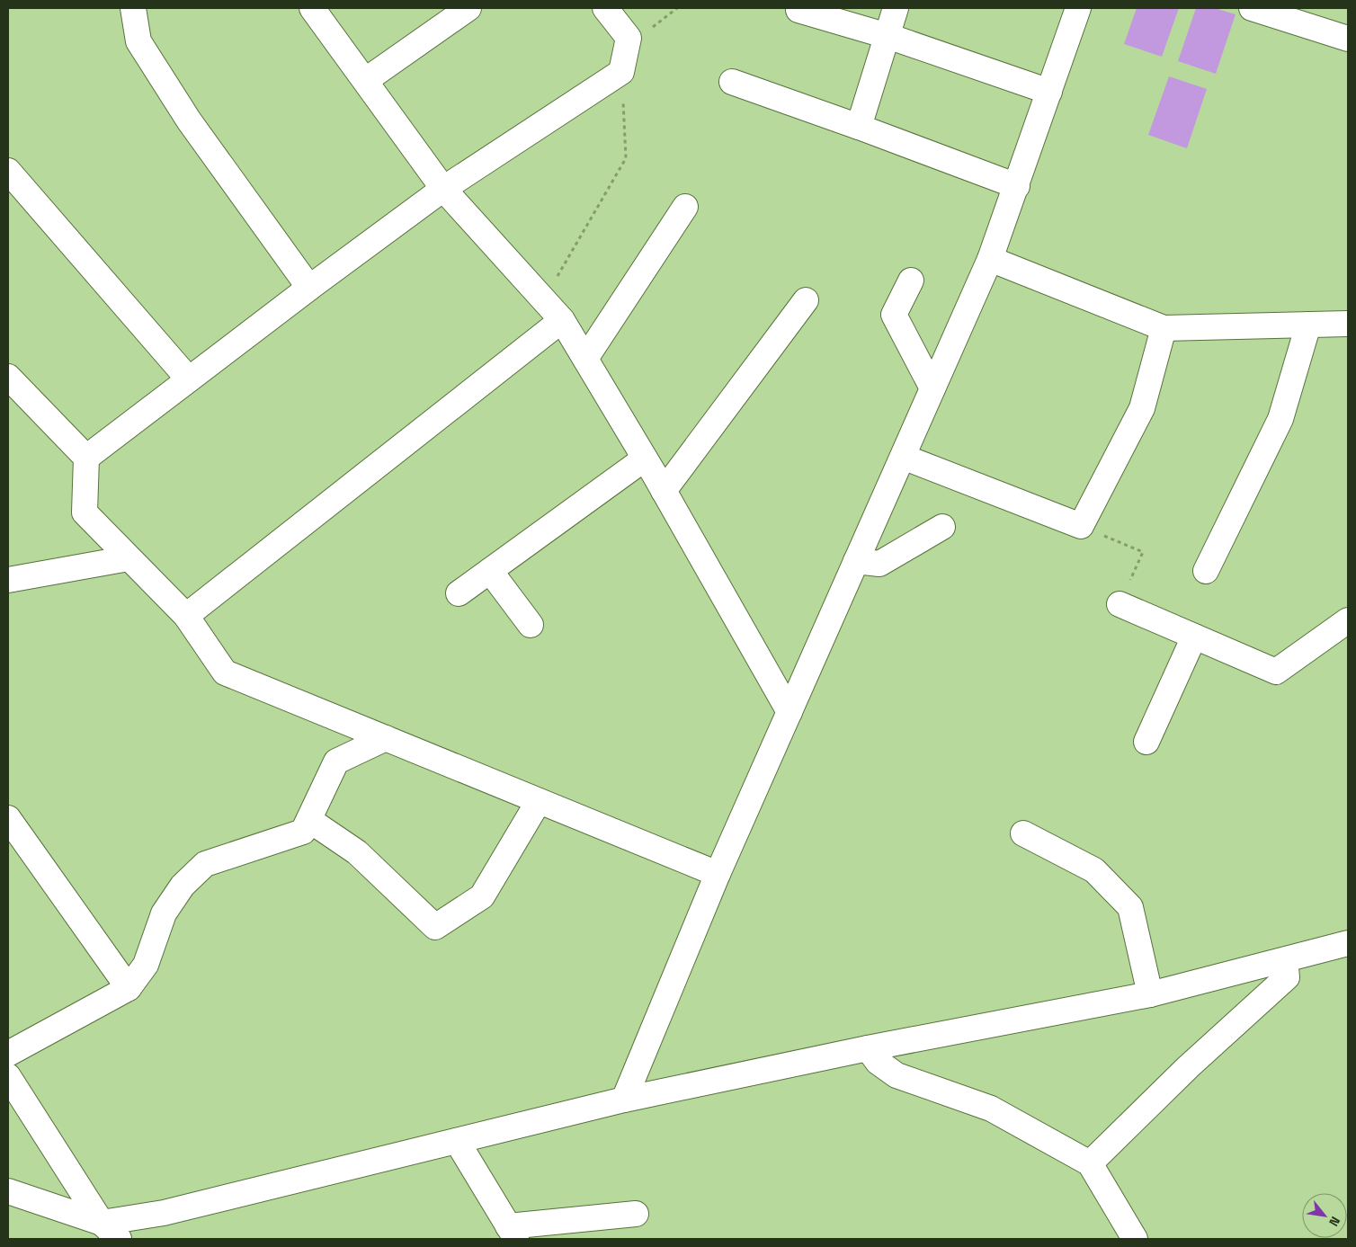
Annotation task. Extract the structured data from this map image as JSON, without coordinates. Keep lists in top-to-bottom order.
{
  "north": "bottom right"
}
